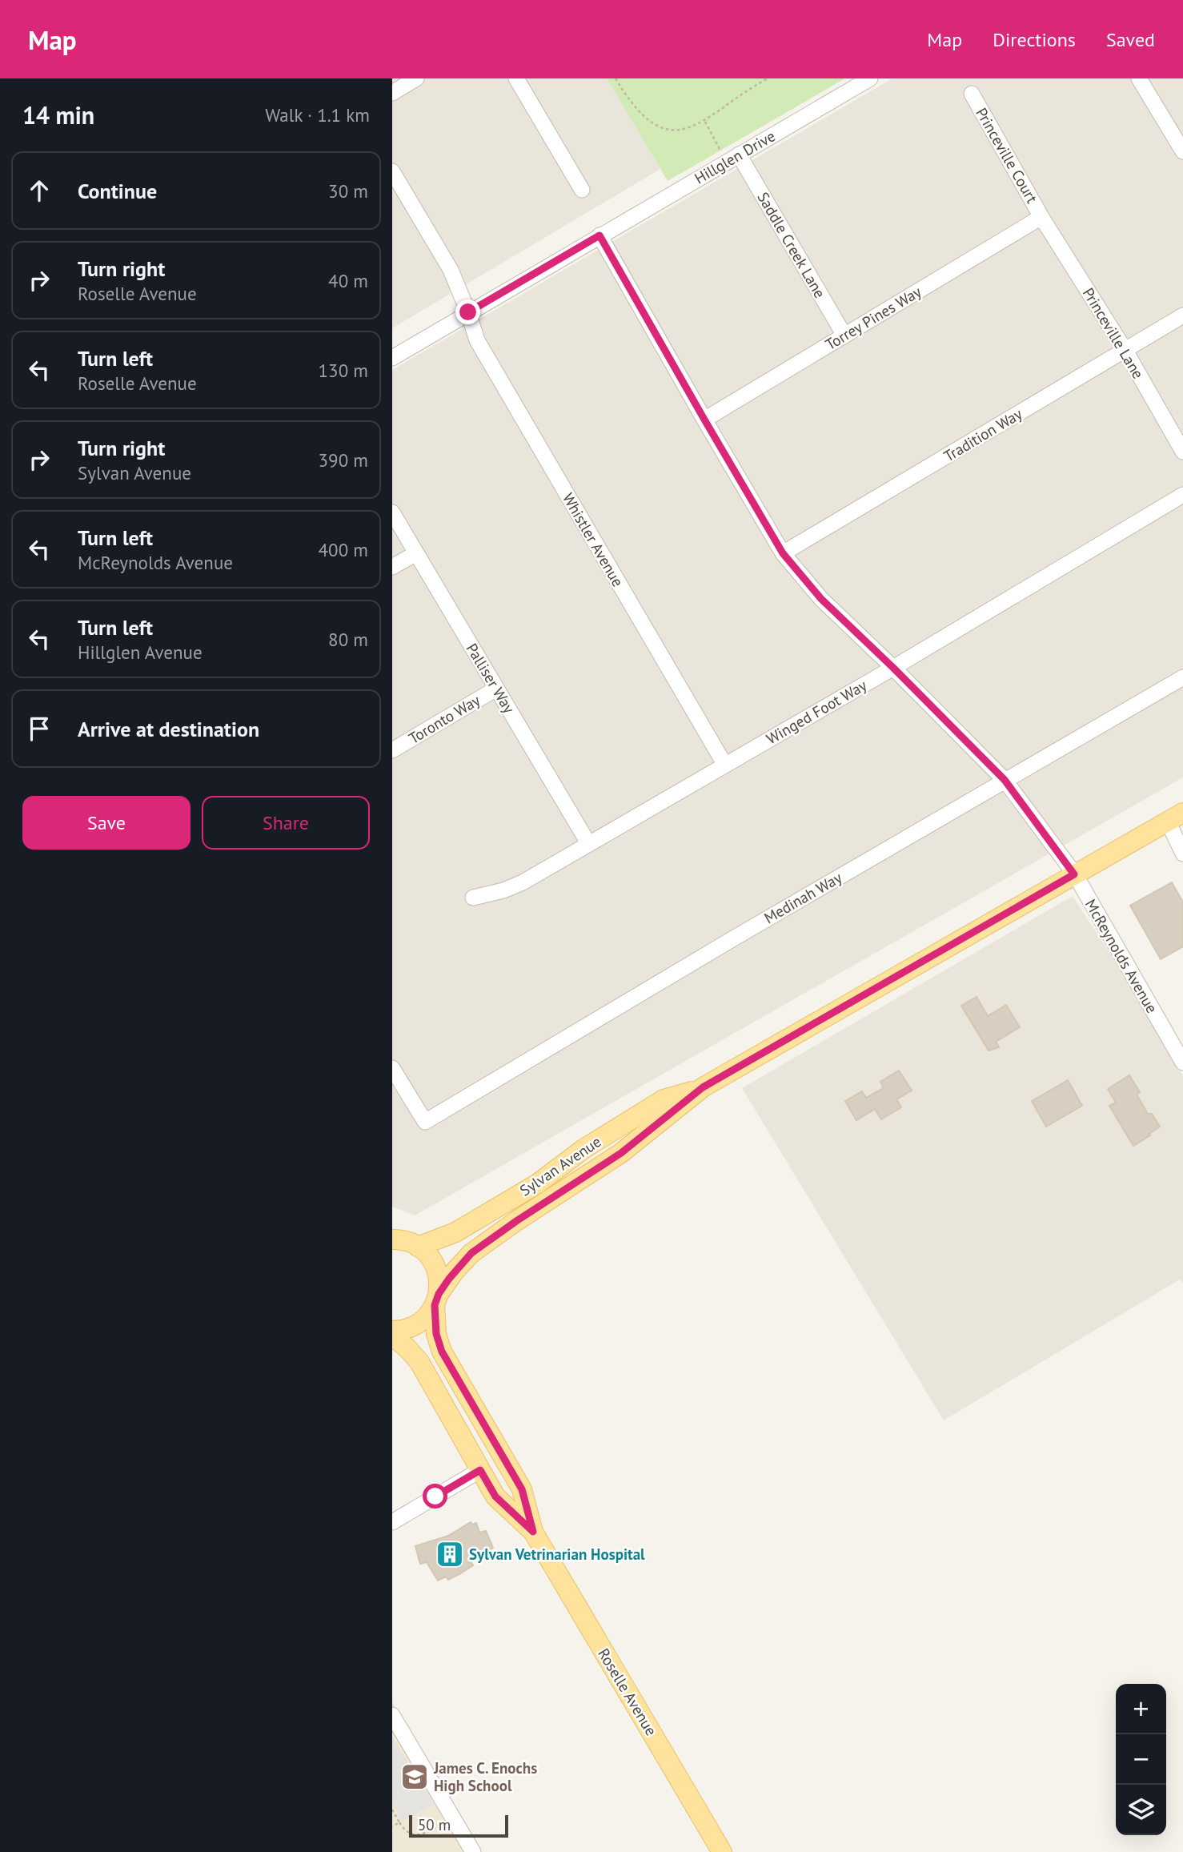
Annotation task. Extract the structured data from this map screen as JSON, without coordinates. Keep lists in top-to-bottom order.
{
  "streets": {
    "main road": ["Sylvan Avenue", "Roselle Avenue"],
    "street": [
      "Princeville Court",
      "Hillglen Drive",
      "Saddle Creek Lane",
      "Torrey Pines Way",
      "Princeville Lane",
      "Tradition Way",
      "Whistler Avenue",
      "Palliser Way",
      "Winged Foot Way",
      "Toronto Way",
      "Medinah Way",
      "McReynolds Avenue"
    ]
  },
  "crossings": [
    ["Princeville Court", "Torrey Pines Way"],
    ["Princeville Court", "Princeville Lane"],
    ["Hillglen Drive", "Saddle Creek Lane"],
    ["Hillglen Drive", "Whistler Avenue"],
    ["Hillglen Drive", "McReynolds Avenue"],
    ["Saddle Creek Lane", "Torrey Pines Way"],
    ["Torrey Pines Way", "Princeville Lane"],
    ["Torrey Pines Way", "McReynolds Avenue"],
    ["Princeville Lane", "Tradition Way"],
    ["Tradition Way", "McReynolds Avenue"],
    ["Whistler Avenue", "Winged Foot Way"],
    ["Palliser Way", "Winged Foot Way"],
    ["Palliser Way", "Toronto Way"],
    ["Winged Foot Way", "McReynolds Avenue"],
    ["Medinah Way", "McReynolds Avenue"],
    ["McReynolds Avenue", "Sylvan Avenue"],
    ["Sylvan Avenue", "Roselle Avenue"]
  ],
  "places": {
    "building": ["Sylvan Vetrinarian Hospital"],
    "school or university": ["James C. Enochs High School"]
  },
  "scale_bar": "50 m",
  "page": {
    "header": "Map",
    "nav": ["Map", "Directions", "Saved"],
    "heading": ["14 min", "Walk · 1.1 km"],
    "list": [
      ["Continue", "30 m"],
      ["Turn right", "Roselle Avenue", "40 m"],
      ["Turn left", "Roselle Avenue", "130 m"],
      ["Turn right", "Sylvan Avenue", "390 m"],
      ["Turn left", "McReynolds Avenue", "400 m"],
      ["Turn left", "Hillglen Avenue", "80 m"],
      "Arrive at destination"
    ],
    "buttons": ["Save", "Share"],
    "map_buttons": ["+", "−"],
    "scale": "50 m"
  }
}
